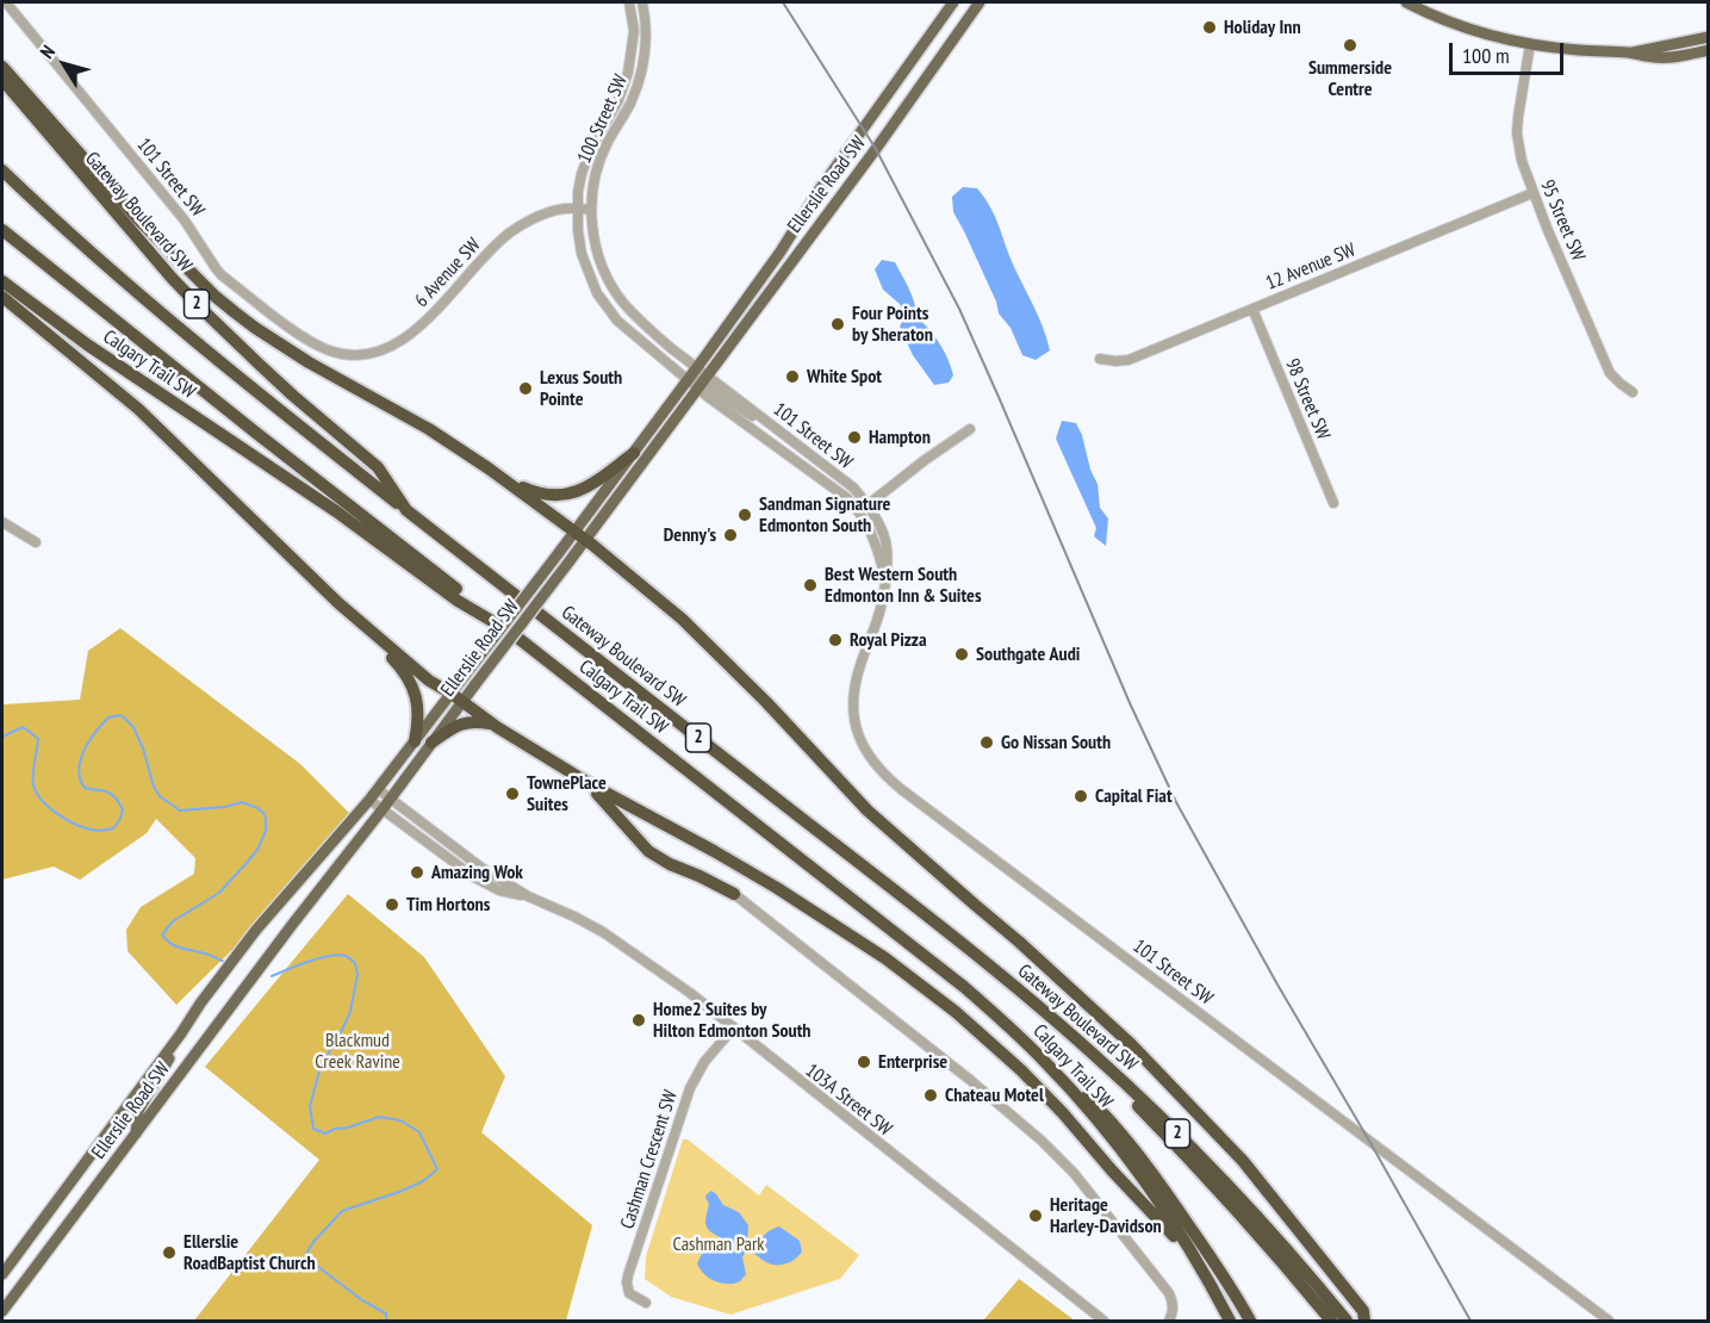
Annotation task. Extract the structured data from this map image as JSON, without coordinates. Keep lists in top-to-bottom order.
{
  "streets": {
    "highway": ["Gateway Boulevard SW", "2", "Calgary Trail SW"],
    "main road": ["Ellerslie Road SW"],
    "street": [
      "100 Street SW",
      "101 Street SW",
      "95 Street SW",
      "12 Avenue SW",
      "6 Avenue SW",
      "98 Street SW",
      "103A Street SW",
      "Cashman Crescent SW"
    ]
  },
  "crossings": [
    ["100 Street SW", "101 Street SW"],
    ["100 Street SW", "Ellerslie Road SW"],
    ["100 Street SW", "6 Avenue SW"],
    ["101 Street SW", "Ellerslie Road SW"],
    ["101 Street SW", "6 Avenue SW"],
    ["Ellerslie Road SW", "103A Street SW"],
    ["95 Street SW", "12 Avenue SW"],
    ["12 Avenue SW", "98 Street SW"],
    ["103A Street SW", "Cashman Crescent SW"]
  ],
  "parks": ["Blackmud Creek Ravine", "Cashman Park"],
  "places": [
    "Holiday Inn",
    "Summerside Centre",
    "Four Points by Sheraton",
    "White Spot",
    "Lexus South Pointe",
    "Hampton",
    "Sandman Signature Edmonton South",
    "Denny's",
    "Best Western South Edmonton Inn & Suites",
    "Royal Pizza",
    "Southgate Audi",
    "Go Nissan South",
    "TownePlace Suites",
    "Capital Fiat",
    "Amazing Wok",
    "Tim Hortons",
    "Home2 Suites by Hilton Edmonton South",
    "Enterprise",
    "Chateau Motel",
    "Heritage Harley-Davidson",
    "Ellerslie RoadBaptist Church"
  ],
  "scale_bar": "100 m",
  "north": "top left"
}
